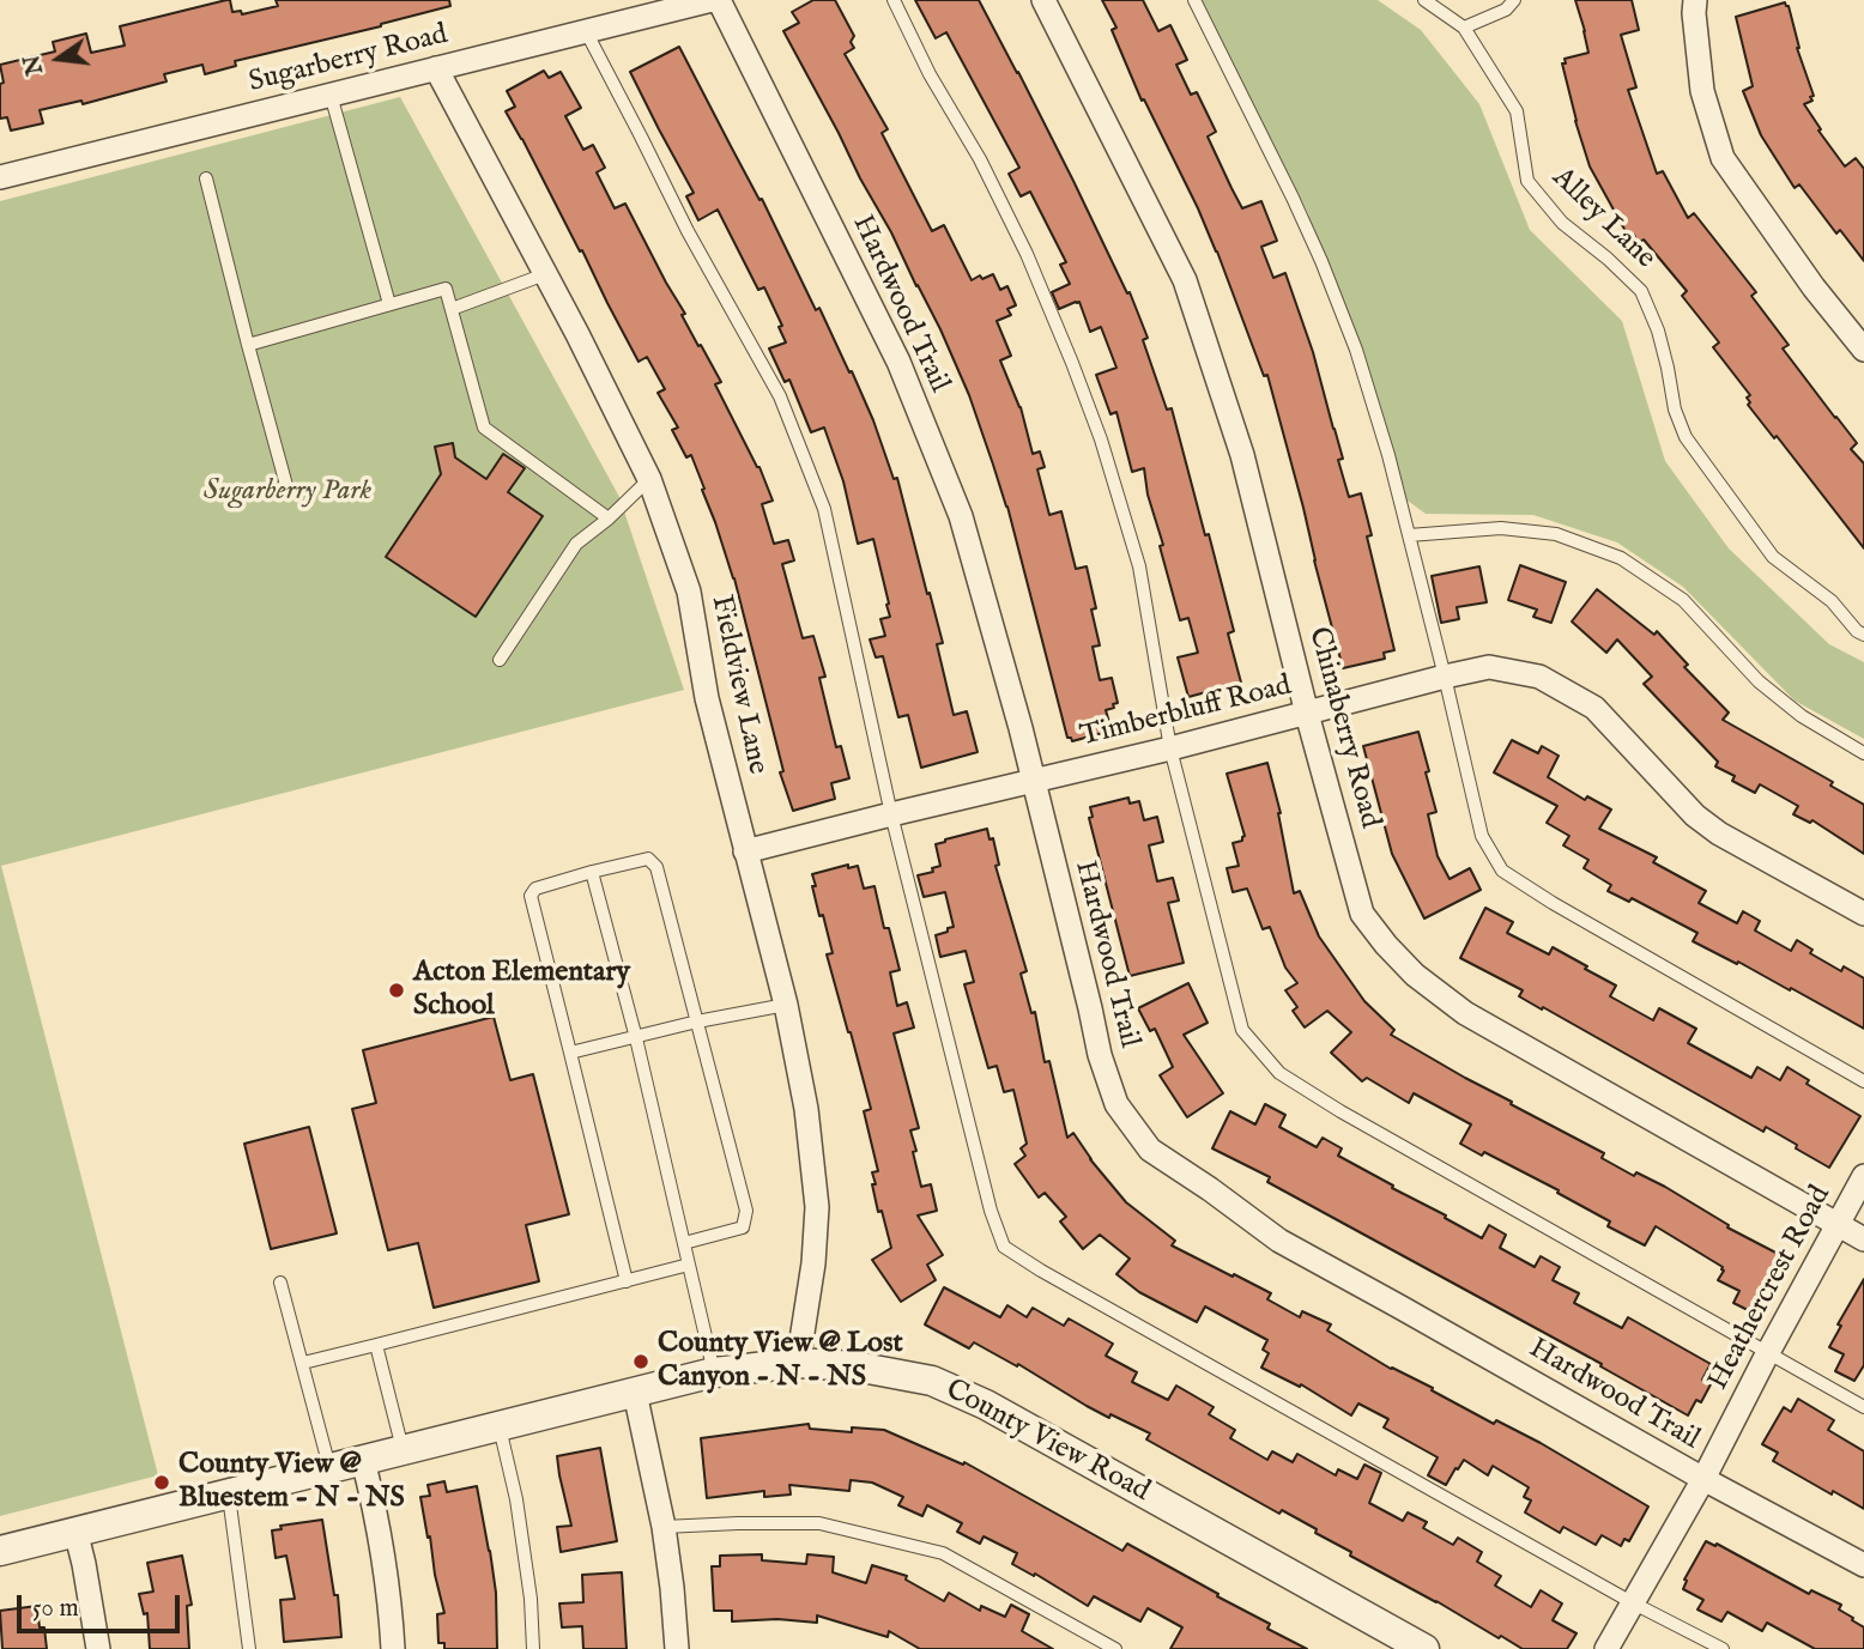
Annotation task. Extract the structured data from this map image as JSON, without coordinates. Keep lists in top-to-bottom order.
{
  "streets": {
    "street": [
      "Sugarberry Road",
      "Hardwood Trail",
      "Fieldview Lane",
      "Timberbluff Road",
      "Chinaberry Road",
      "Heathercrest Road",
      "County View Road"
    ],
    "lane": ["Alley Lane"]
  },
  "crossings": [
    ["Sugarberry Road", "Fieldview Lane"],
    ["Hardwood Trail", "Timberbluff Road"],
    ["Hardwood Trail", "Heathercrest Road"],
    ["Fieldview Lane", "Timberbluff Road"],
    ["Fieldview Lane", "County View Road"],
    ["Timberbluff Road", "Chinaberry Road"],
    ["Chinaberry Road", "Heathercrest Road"]
  ],
  "parks": ["Sugarberry Park"],
  "places": ["Acton Elementary School", "County View @ Lost Canyon - N - NS", "County View @ Bluestem - N - NS"],
  "scale_bar": "50 m",
  "north": "left"
}
